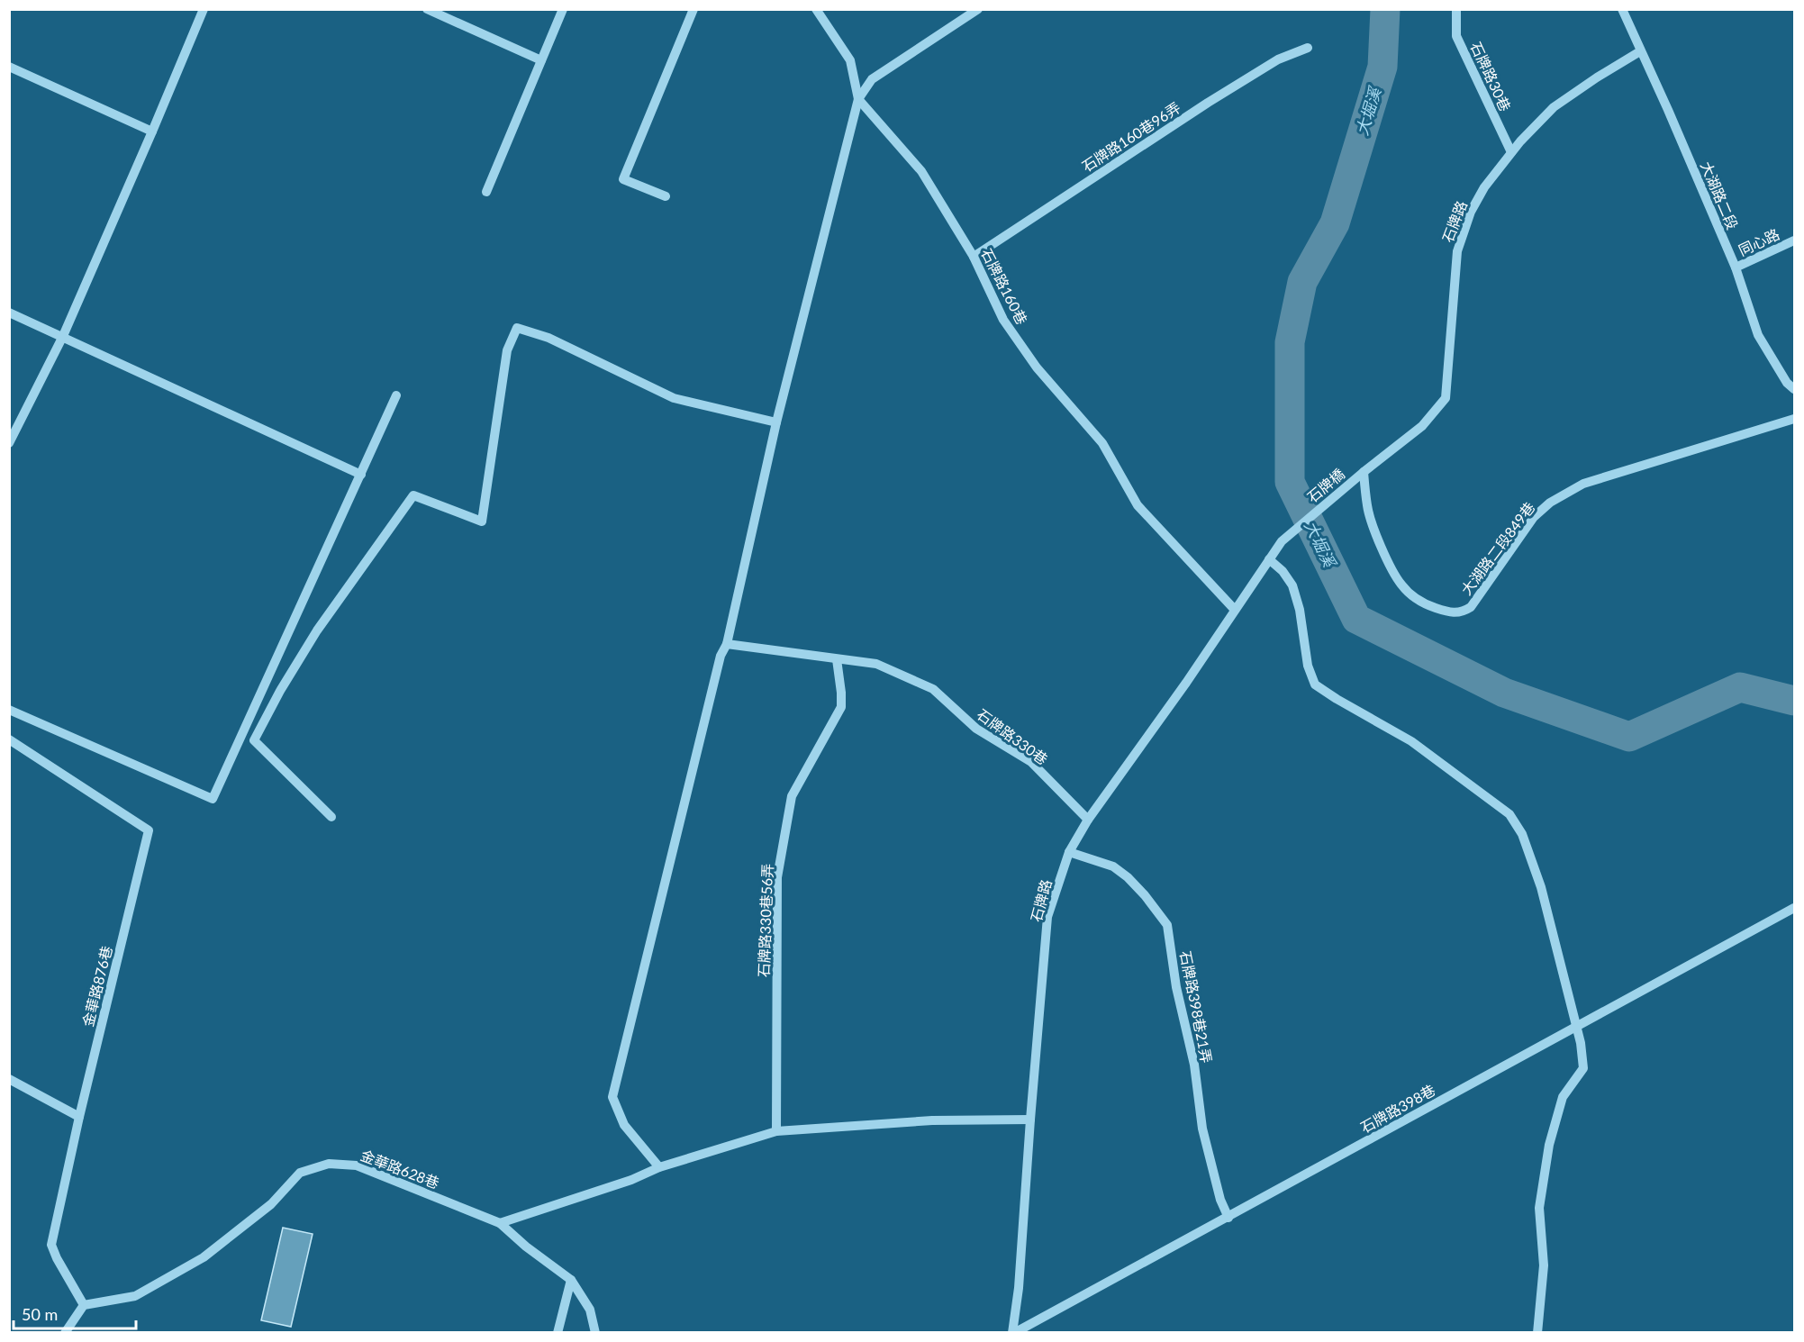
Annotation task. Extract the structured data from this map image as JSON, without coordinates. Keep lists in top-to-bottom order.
{
  "streets": {
    "street": [
      "石牌路30巷",
      "石牌路160巷96弄",
      "大湖路二段",
      "石牌路",
      "同心路",
      "石牌路160巷",
      "石牌橋",
      "大湖路二段849巷",
      "石牌路330巷",
      "石牌路330巷56弄",
      "金華路876巷",
      "石牌路398巷21弄",
      "石牌路398巷",
      "金華路628巷"
    ]
  },
  "crossings": [
    ["石牌路30巷", "石牌路"],
    ["石牌路160巷96弄", "石牌路160巷"],
    ["大湖路二段", "石牌路"],
    ["大湖路二段", "同心路"],
    ["石牌路", "石牌路160巷"],
    ["石牌路", "石牌橋"],
    ["石牌路", "大湖路二段849巷"],
    ["石牌路", "石牌路330巷"],
    ["石牌路", "石牌路398巷21弄"],
    ["石牌路", "石牌路398巷"],
    ["石牌橋", "大湖路二段849巷"],
    ["石牌路330巷", "石牌路330巷56弄"],
    ["金華路876巷", "金華路628巷"],
    ["石牌路398巷21弄", "石牌路398巷"]
  ],
  "water": ["大堀溪"],
  "scale_bar": "50 m"
}
